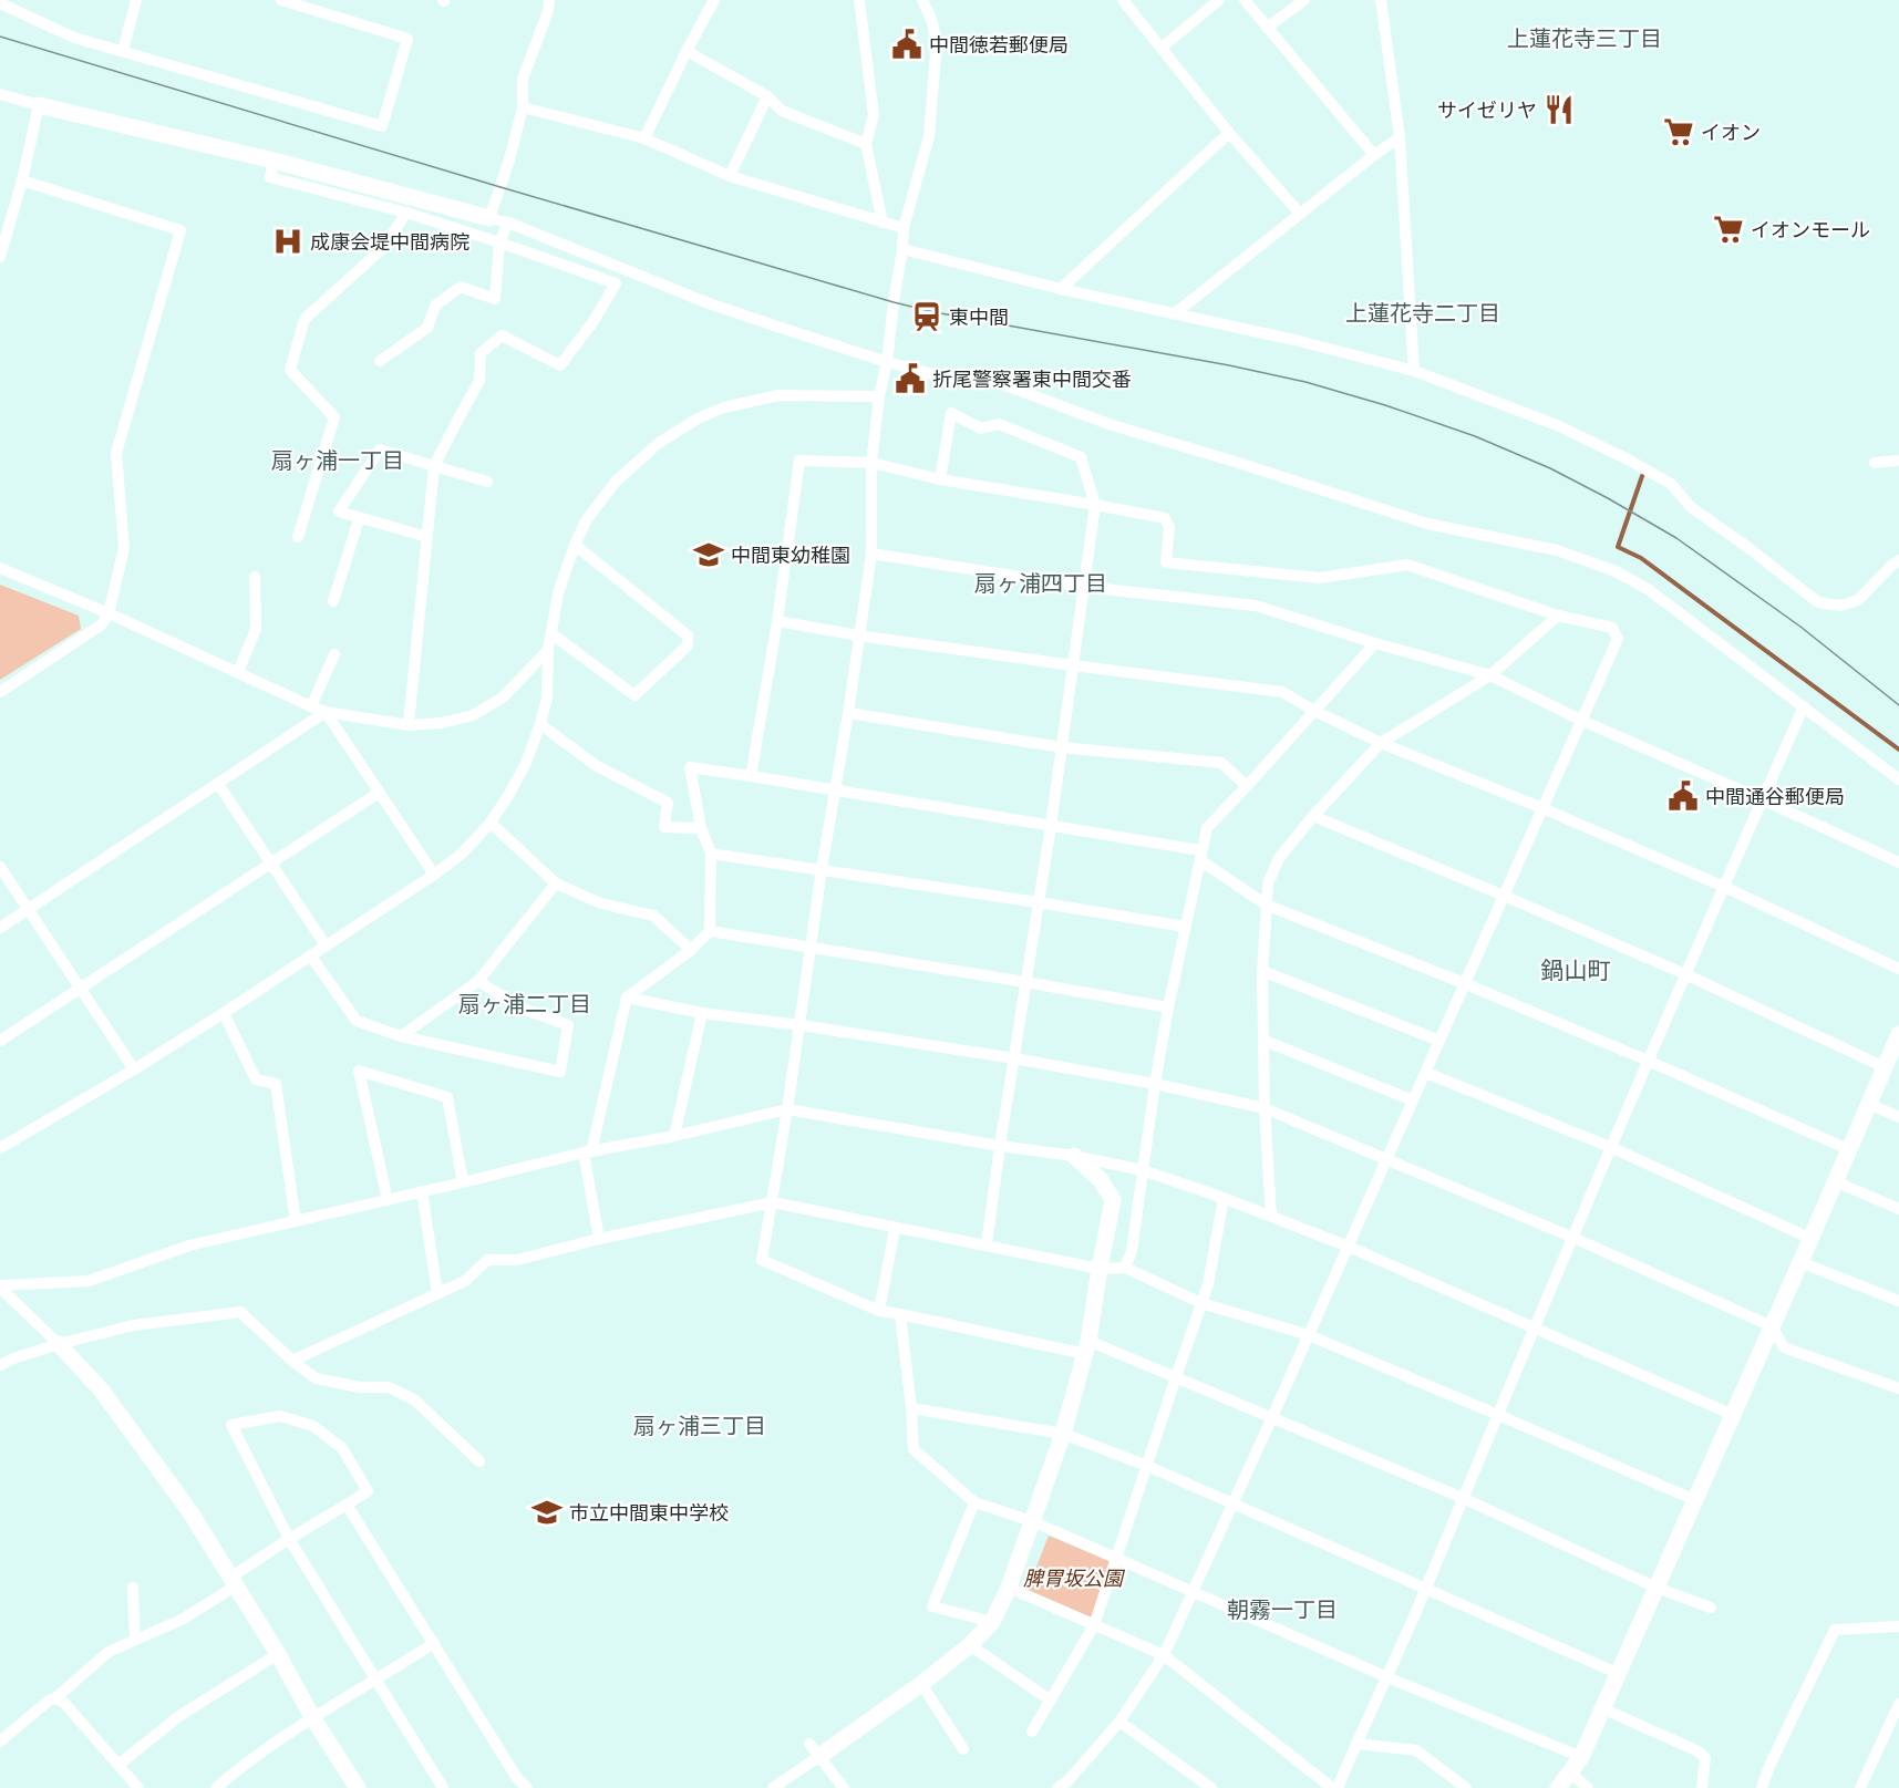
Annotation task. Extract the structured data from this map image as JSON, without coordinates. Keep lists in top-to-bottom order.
{
  "districts": [
    "上蓮花寺三丁目",
    "上蓮花寺二丁目",
    "扇ヶ浦一丁目",
    "扇ヶ浦四丁目",
    "鍋山町",
    "扇ヶ浦二丁目",
    "扇ヶ浦三丁目",
    "朝霧一丁目"
  ],
  "parks": ["脾胃坂公園"],
  "places": {
    "public building": ["中間徳若郵便局", "折尾警察署東中間交番", "中間通谷郵便局"],
    "restaurant": ["サイゼリヤ"],
    "supermarket": ["イオン", "イオンモール"],
    "hospital": ["成康会堤中間病院"],
    "station": ["東中間"],
    "school or university": ["中間東幼稚園", "市立中間東中学校"]
  }
}
